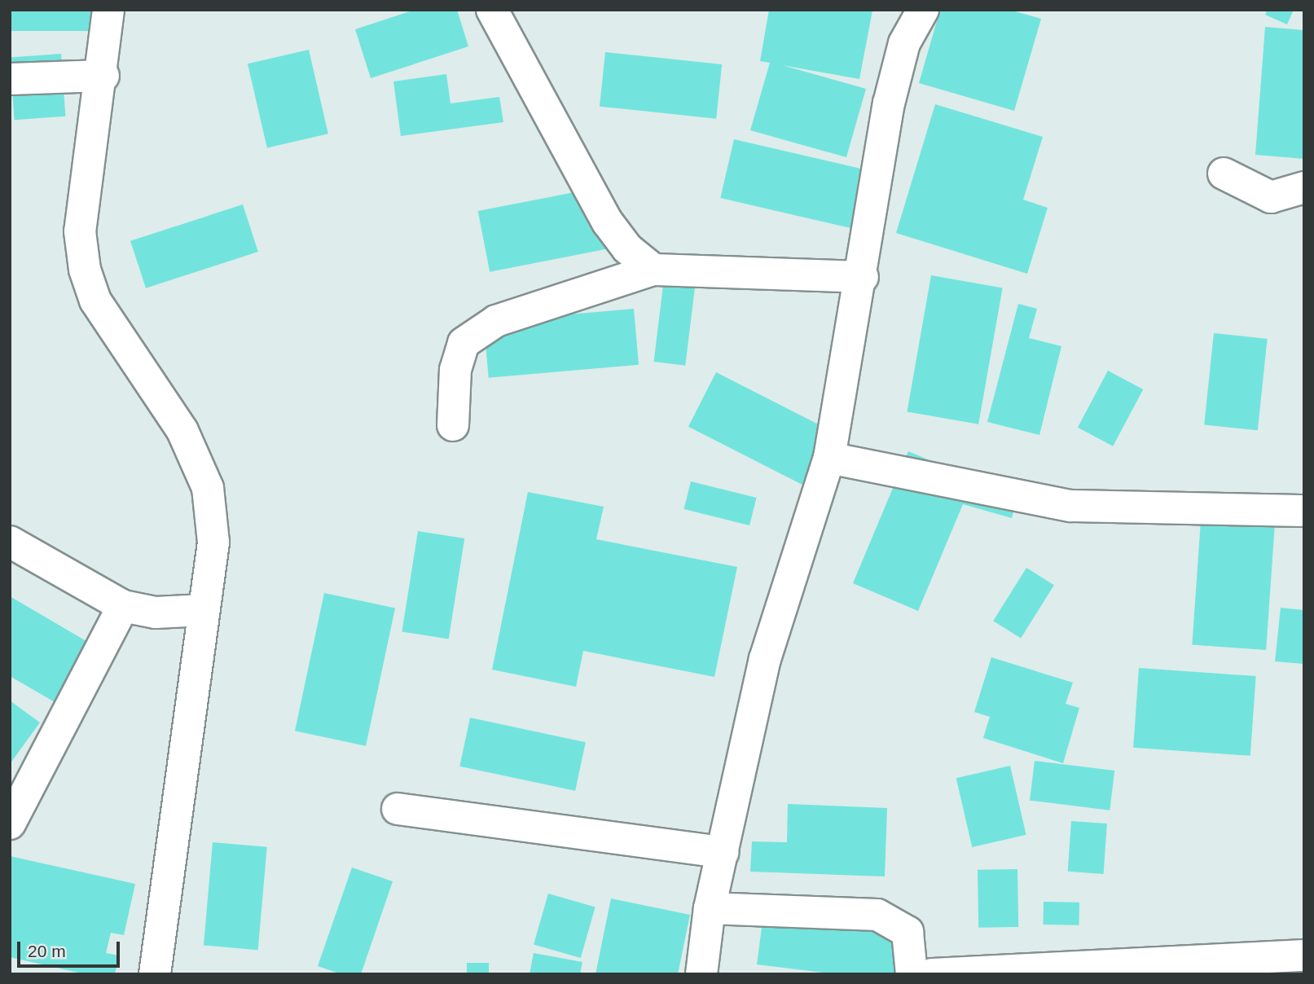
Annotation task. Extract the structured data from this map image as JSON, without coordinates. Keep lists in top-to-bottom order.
{
  "scale_bar": "20 m"
}
